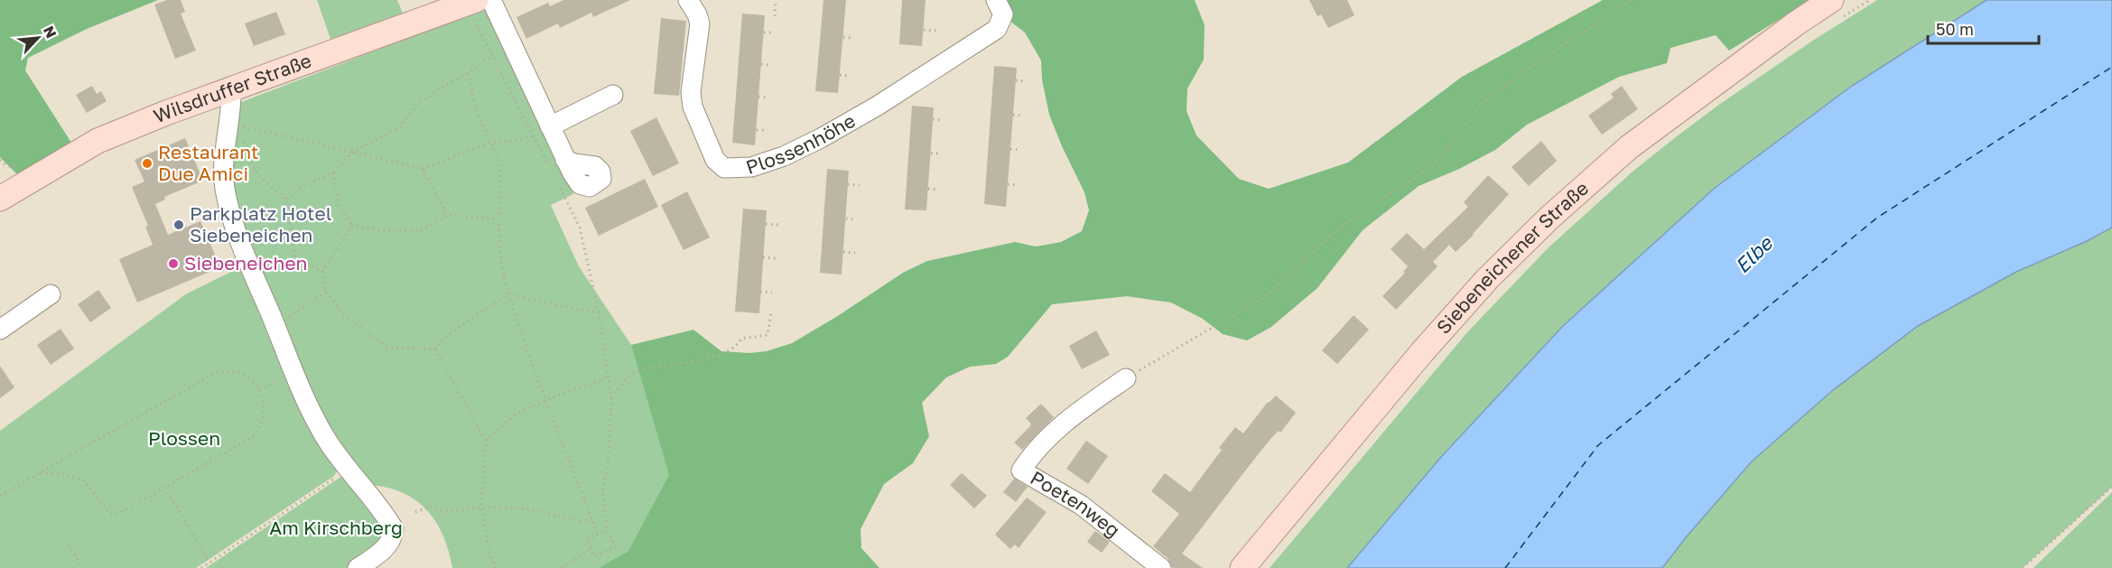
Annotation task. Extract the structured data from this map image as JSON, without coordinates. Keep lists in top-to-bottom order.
{
  "streets": {
    "main road": ["Wilsdruffer Straße", "Siebeneichener Straße"],
    "street": ["Plossenhöhe", "Poetenweg"]
  },
  "water": ["Elbe"],
  "parks": ["Plossen", "Am Kirschberg"],
  "places": ["Restaurant Due Amici", "Parkplatz Hotel Siebeneichen", "Siebeneichen"],
  "scale_bar": "50 m",
  "north": "top right"
}
